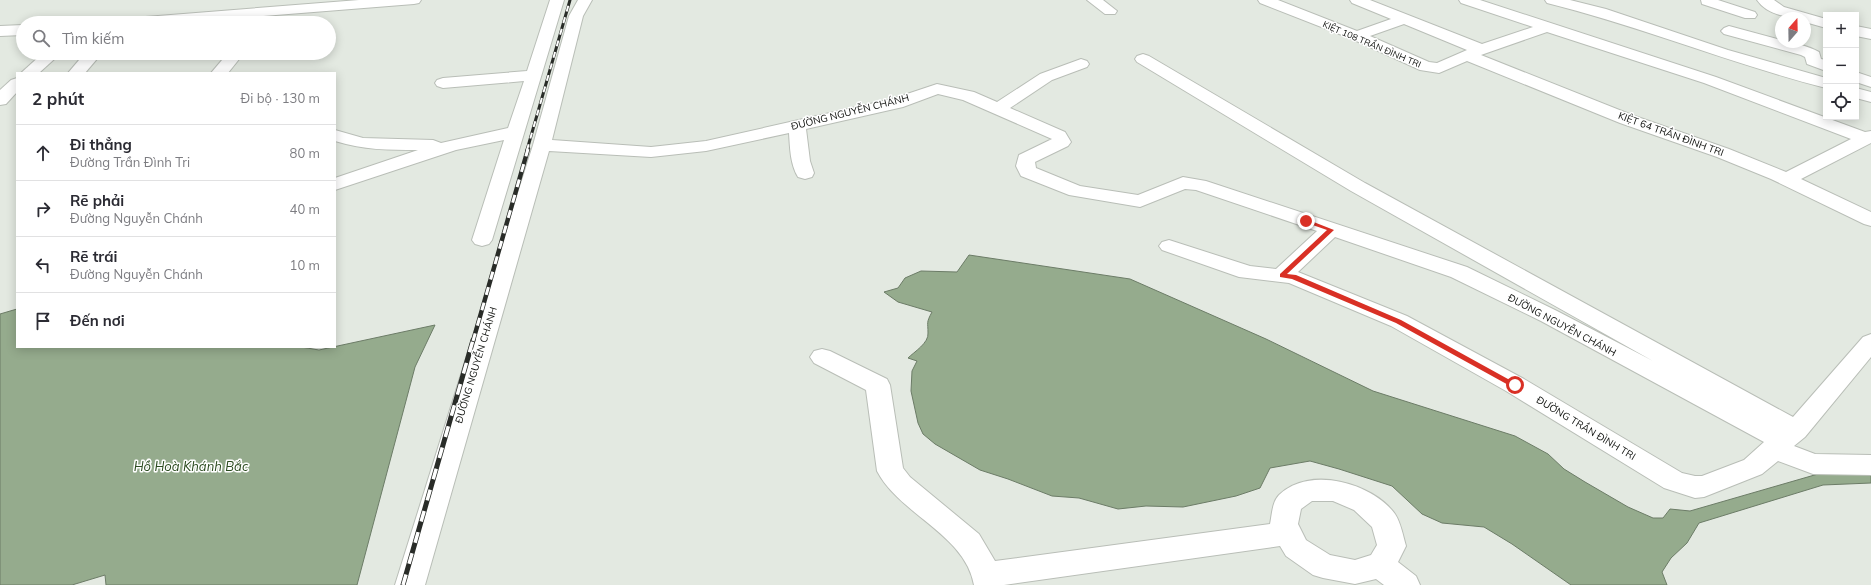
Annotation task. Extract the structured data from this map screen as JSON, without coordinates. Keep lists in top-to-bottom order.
{
  "streets": {
    "street": [
      "KIỆT 108 TRẦN ĐÌNH TRI",
      "ĐƯỜNG NGUYỄN CHÁNH",
      "KIỆT 64 TRẦN ĐÌNH TRI",
      "ĐƯỜNG TRẦN ĐÌNH TRI"
    ]
  },
  "crossings": [
    ["KIỆT 108 TRẦN ĐÌNH TRI", "KIỆT 64 TRẦN ĐÌNH TRI"],
    ["ĐƯỜNG NGUYỄN CHÁNH", "ĐƯỜNG TRẦN ĐÌNH TRI"]
  ],
  "water": ["Hồ Hoà Khánh Bắc"],
  "north": "top",
  "page": {
    "map_buttons": ["+", "−"],
    "search": "Tìm kiếm",
    "heading": ["2 phút", "Đi bộ · 130 m"],
    "list": [
      ["Đi thẳng", "Đường Trần Đình Tri", "80 m"],
      ["Rẽ phải", "Đường Nguyễn Chánh", "40 m"],
      ["Rẽ trái", "Đường Nguyễn Chánh", "10 m"],
      "Đến nơi"
    ]
  }
}
